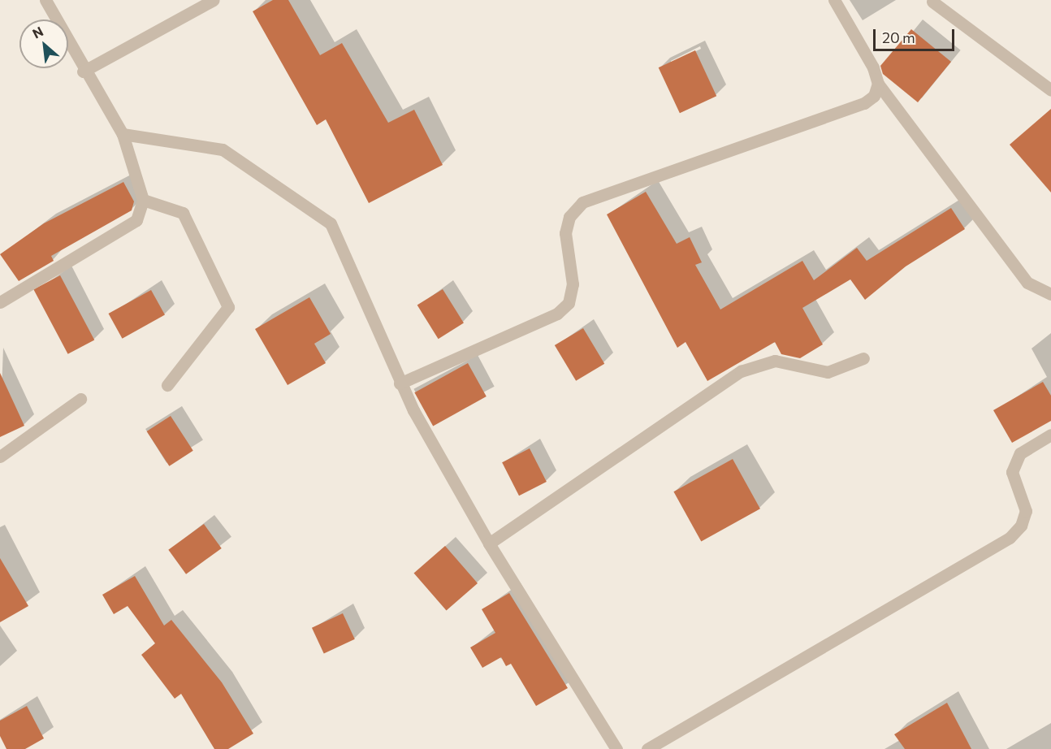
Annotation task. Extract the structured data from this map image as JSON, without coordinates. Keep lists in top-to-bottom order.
{
  "scale_bar": "20 m",
  "north": "top left"
}
